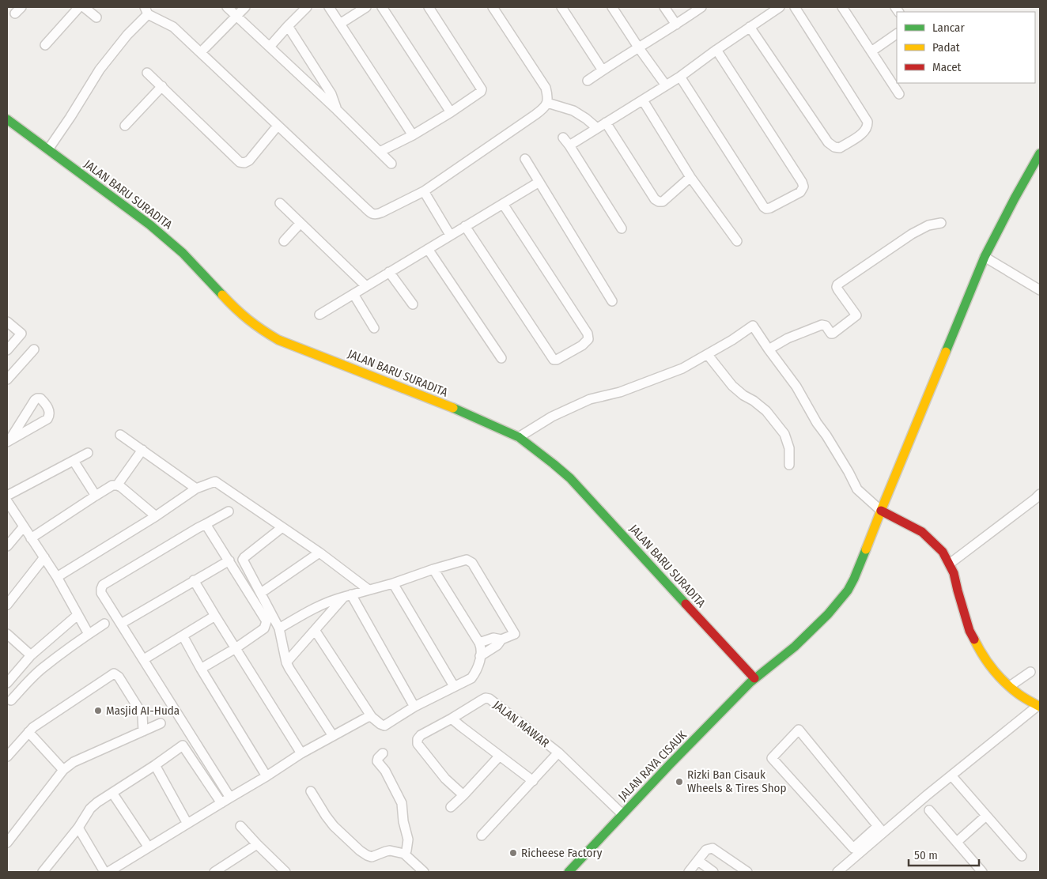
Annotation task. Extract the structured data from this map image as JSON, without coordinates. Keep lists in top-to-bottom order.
{
  "streets": {
    "main road": ["JALAN BARU SURADITA", "JALAN RAYA CISAUK"],
    "street": ["JALAN MAWAR"]
  },
  "crossings": [
    ["JALAN BARU SURADITA", "JALAN RAYA CISAUK"],
    ["JALAN MAWAR", "JALAN RAYA CISAUK"]
  ],
  "places": ["Masjid AI-Huda", "Rizki Ban Cisauk Wheels & Tires Shop", "Richeese Factory"],
  "legend": ["Lancar", "Padat", "Macet"],
  "scale_bar": "50 m"
}
